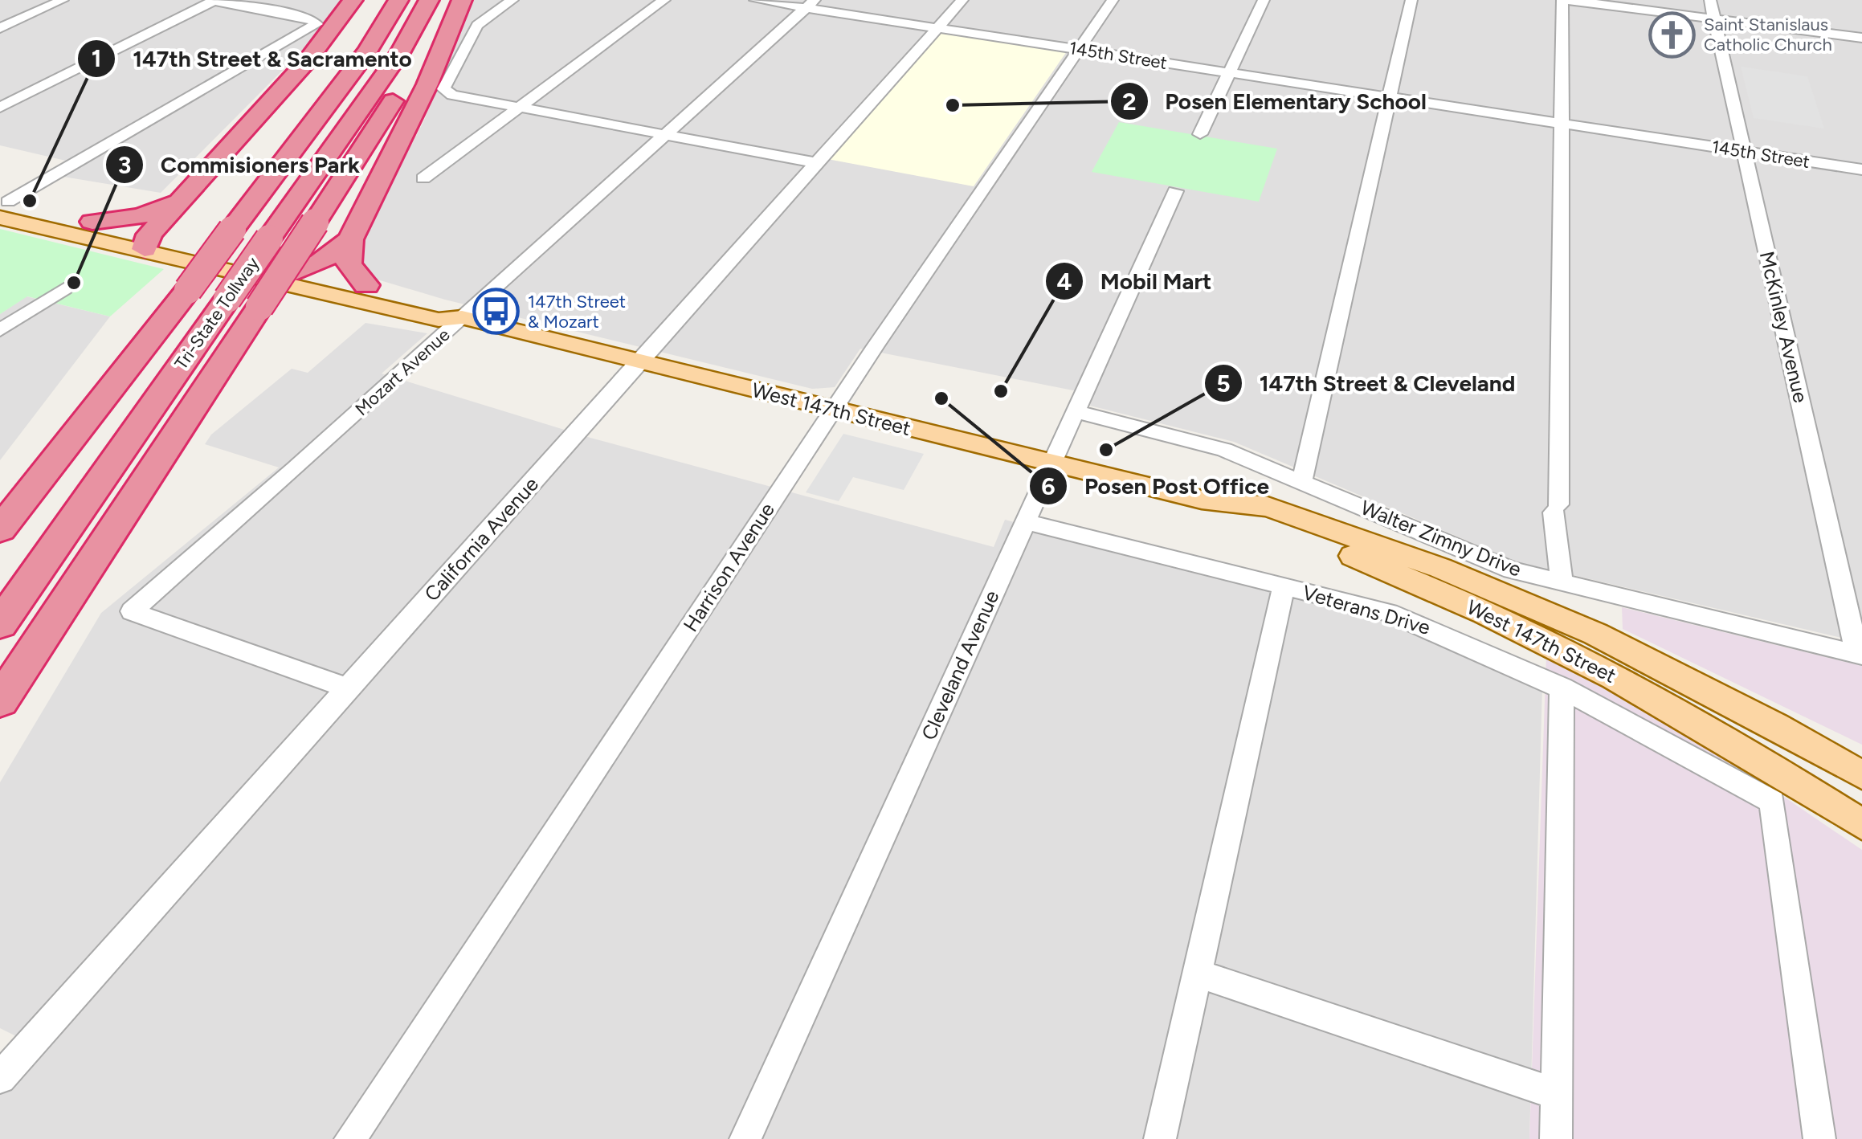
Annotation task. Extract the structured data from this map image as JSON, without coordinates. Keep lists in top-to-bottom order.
{
  "streets": {
    "highway": ["Tri-State Tollway"],
    "main road": ["West 147th Street"],
    "street": [
      "145th Street",
      "McKinley Avenue",
      "Mozart Avenue",
      "Walter Zimny Drive",
      "California Avenue",
      "Harrison Avenue",
      "Veterans Drive",
      "Cleveland Avenue"
    ]
  },
  "crossings": [
    ["145th Street", "McKinley Avenue"],
    ["145th Street", "Mozart Avenue"],
    ["145th Street", "California Avenue"],
    ["145th Street", "Harrison Avenue"],
    ["McKinley Avenue", "Walter Zimny Drive"],
    ["Mozart Avenue", "West 147th Street"],
    ["Mozart Avenue", "California Avenue"],
    ["West 147th Street", "California Avenue"],
    ["West 147th Street", "Harrison Avenue"],
    ["West 147th Street", "Cleveland Avenue"],
    ["Walter Zimny Drive", "Cleveland Avenue"],
    ["Veterans Drive", "Cleveland Avenue"]
  ],
  "places": {
    "church": ["Saint Stanislaus Catholic Church"],
    "other": [
      "Posen Elementary School",
      "147th Street & Sacramento",
      "Commisioners Park",
      "Mobil Mart",
      "Posen Post Office",
      "147th Street & Cleveland"
    ],
    "bus stop": ["147th Street & Mozart"]
  }
}
